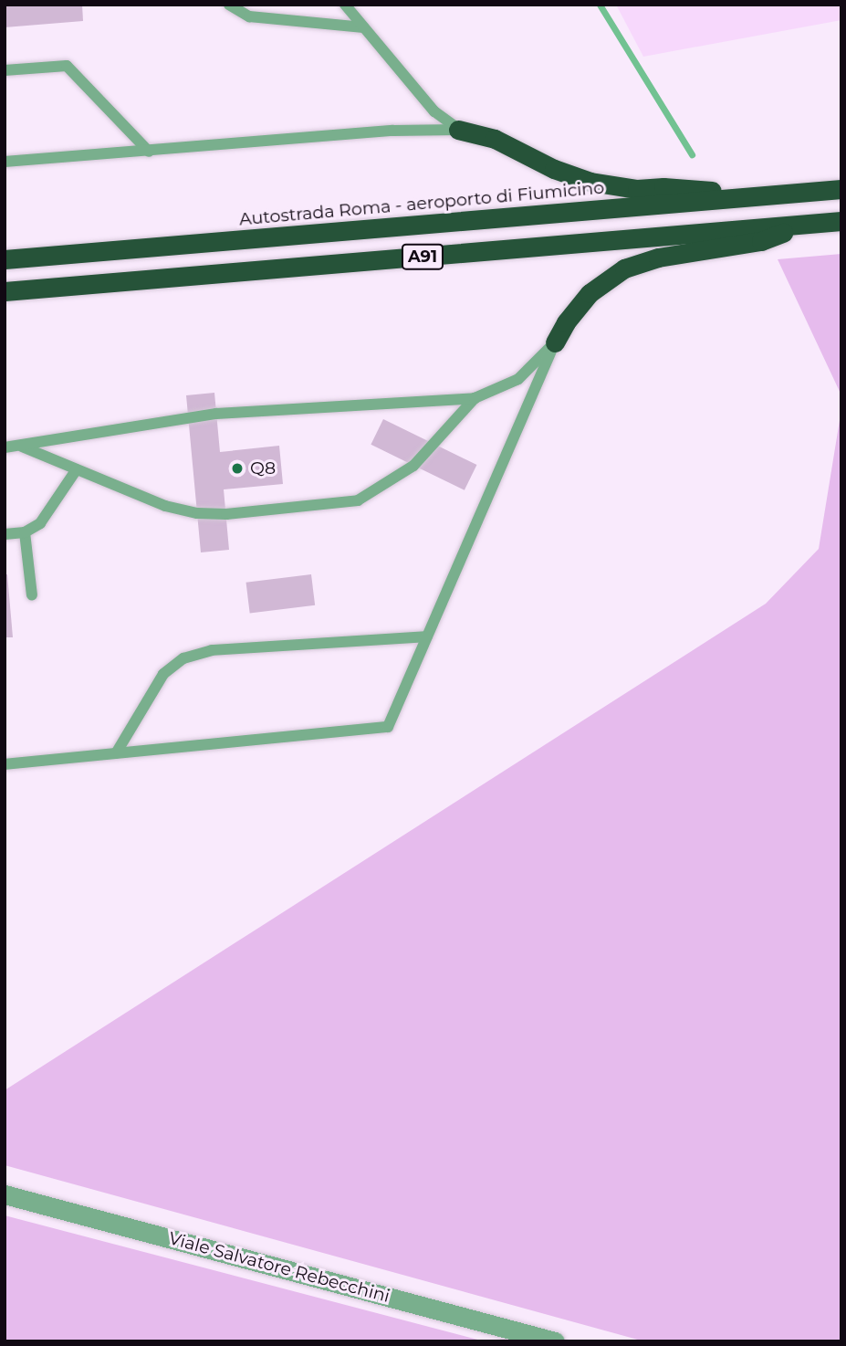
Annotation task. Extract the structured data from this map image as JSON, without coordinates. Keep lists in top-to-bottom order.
{
  "streets": {
    "highway": ["Autostrada Roma - aeroporto di Fiumicino", "A91"],
    "street": ["Viale Salvatore Rebecchini"]
  },
  "places": ["Q8"]
}
